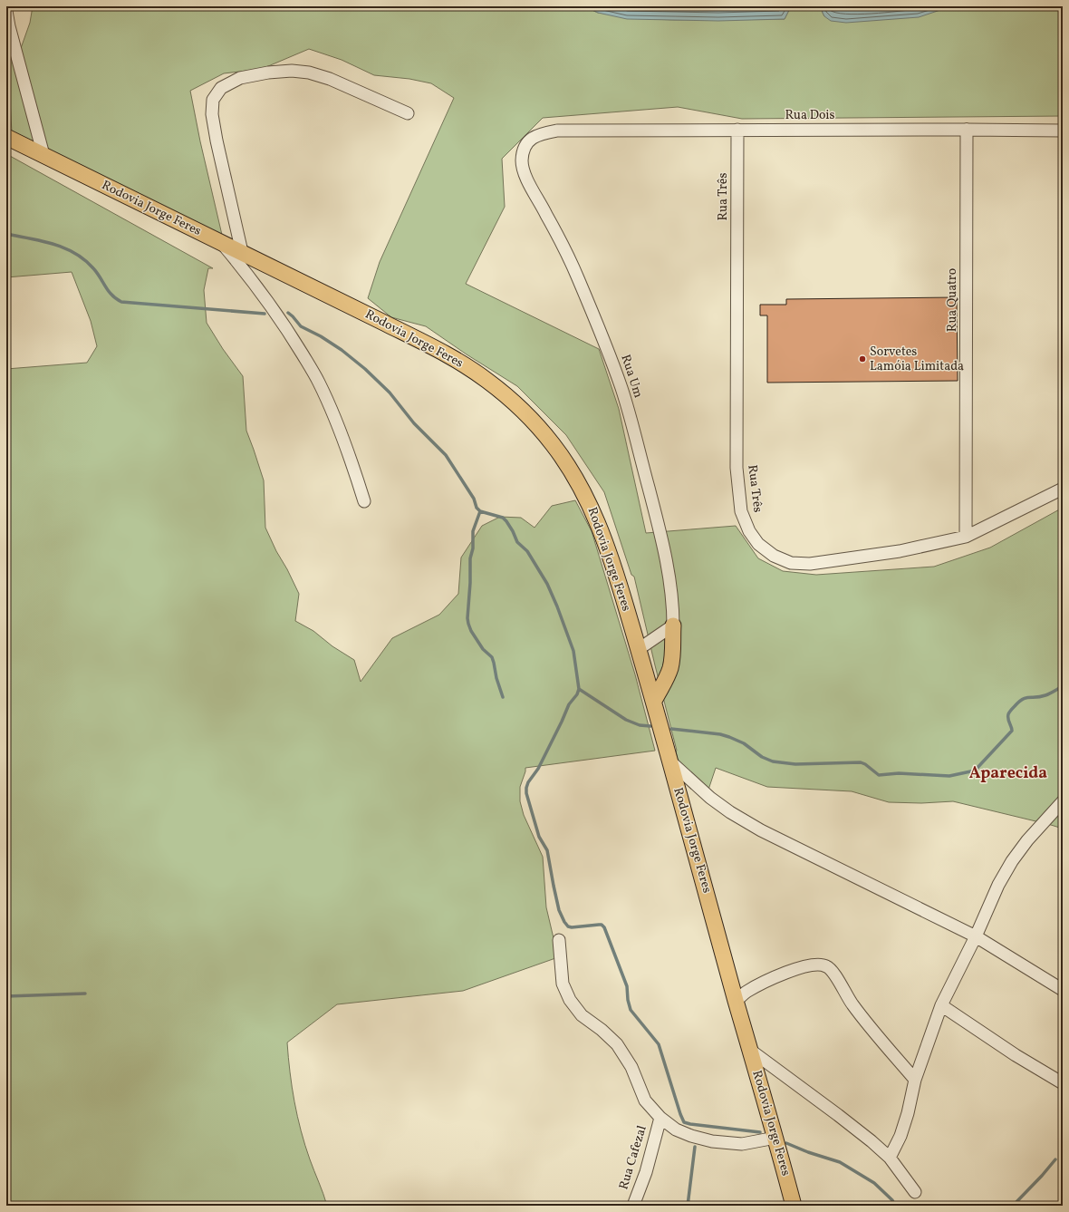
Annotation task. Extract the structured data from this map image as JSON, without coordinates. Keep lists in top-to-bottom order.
{
  "streets": {
    "main road": ["Rodovia Jorge Feres"],
    "street": [
      "Rua Dois",
      "Rua Três",
      "Rua Quatro",
      "Rua Um",
      "Rua Cafezal"
    ]
  },
  "crossings": [
    ["Rua Dois", "Rua Três"],
    ["Rua Dois", "Rua Quatro"],
    ["Rua Dois", "Rua Um"],
    ["Rua Três", "Rua Quatro"],
    ["Rodovia Jorge Feres", "Rua Cafezal"]
  ],
  "districts": ["Aparecida"],
  "places": ["Sorvetes Lamóia Limitada"]
}
